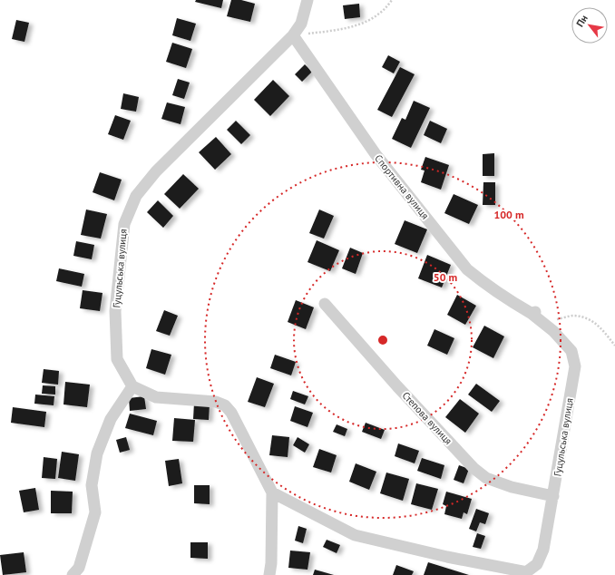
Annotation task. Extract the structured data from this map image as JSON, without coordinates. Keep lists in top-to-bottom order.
{
  "streets": {
    "street": ["Спортивна вулиця", "Гуцульська вулиця", "Степова вулиця"]
  },
  "crossings": [
    ["Спортивна вулиця", "Гуцульська вулиця"],
    ["Гуцульська вулиця", "Степова вулиця"]
  ],
  "north": "top left",
  "rings": ["100 m", "50 m"]
}
